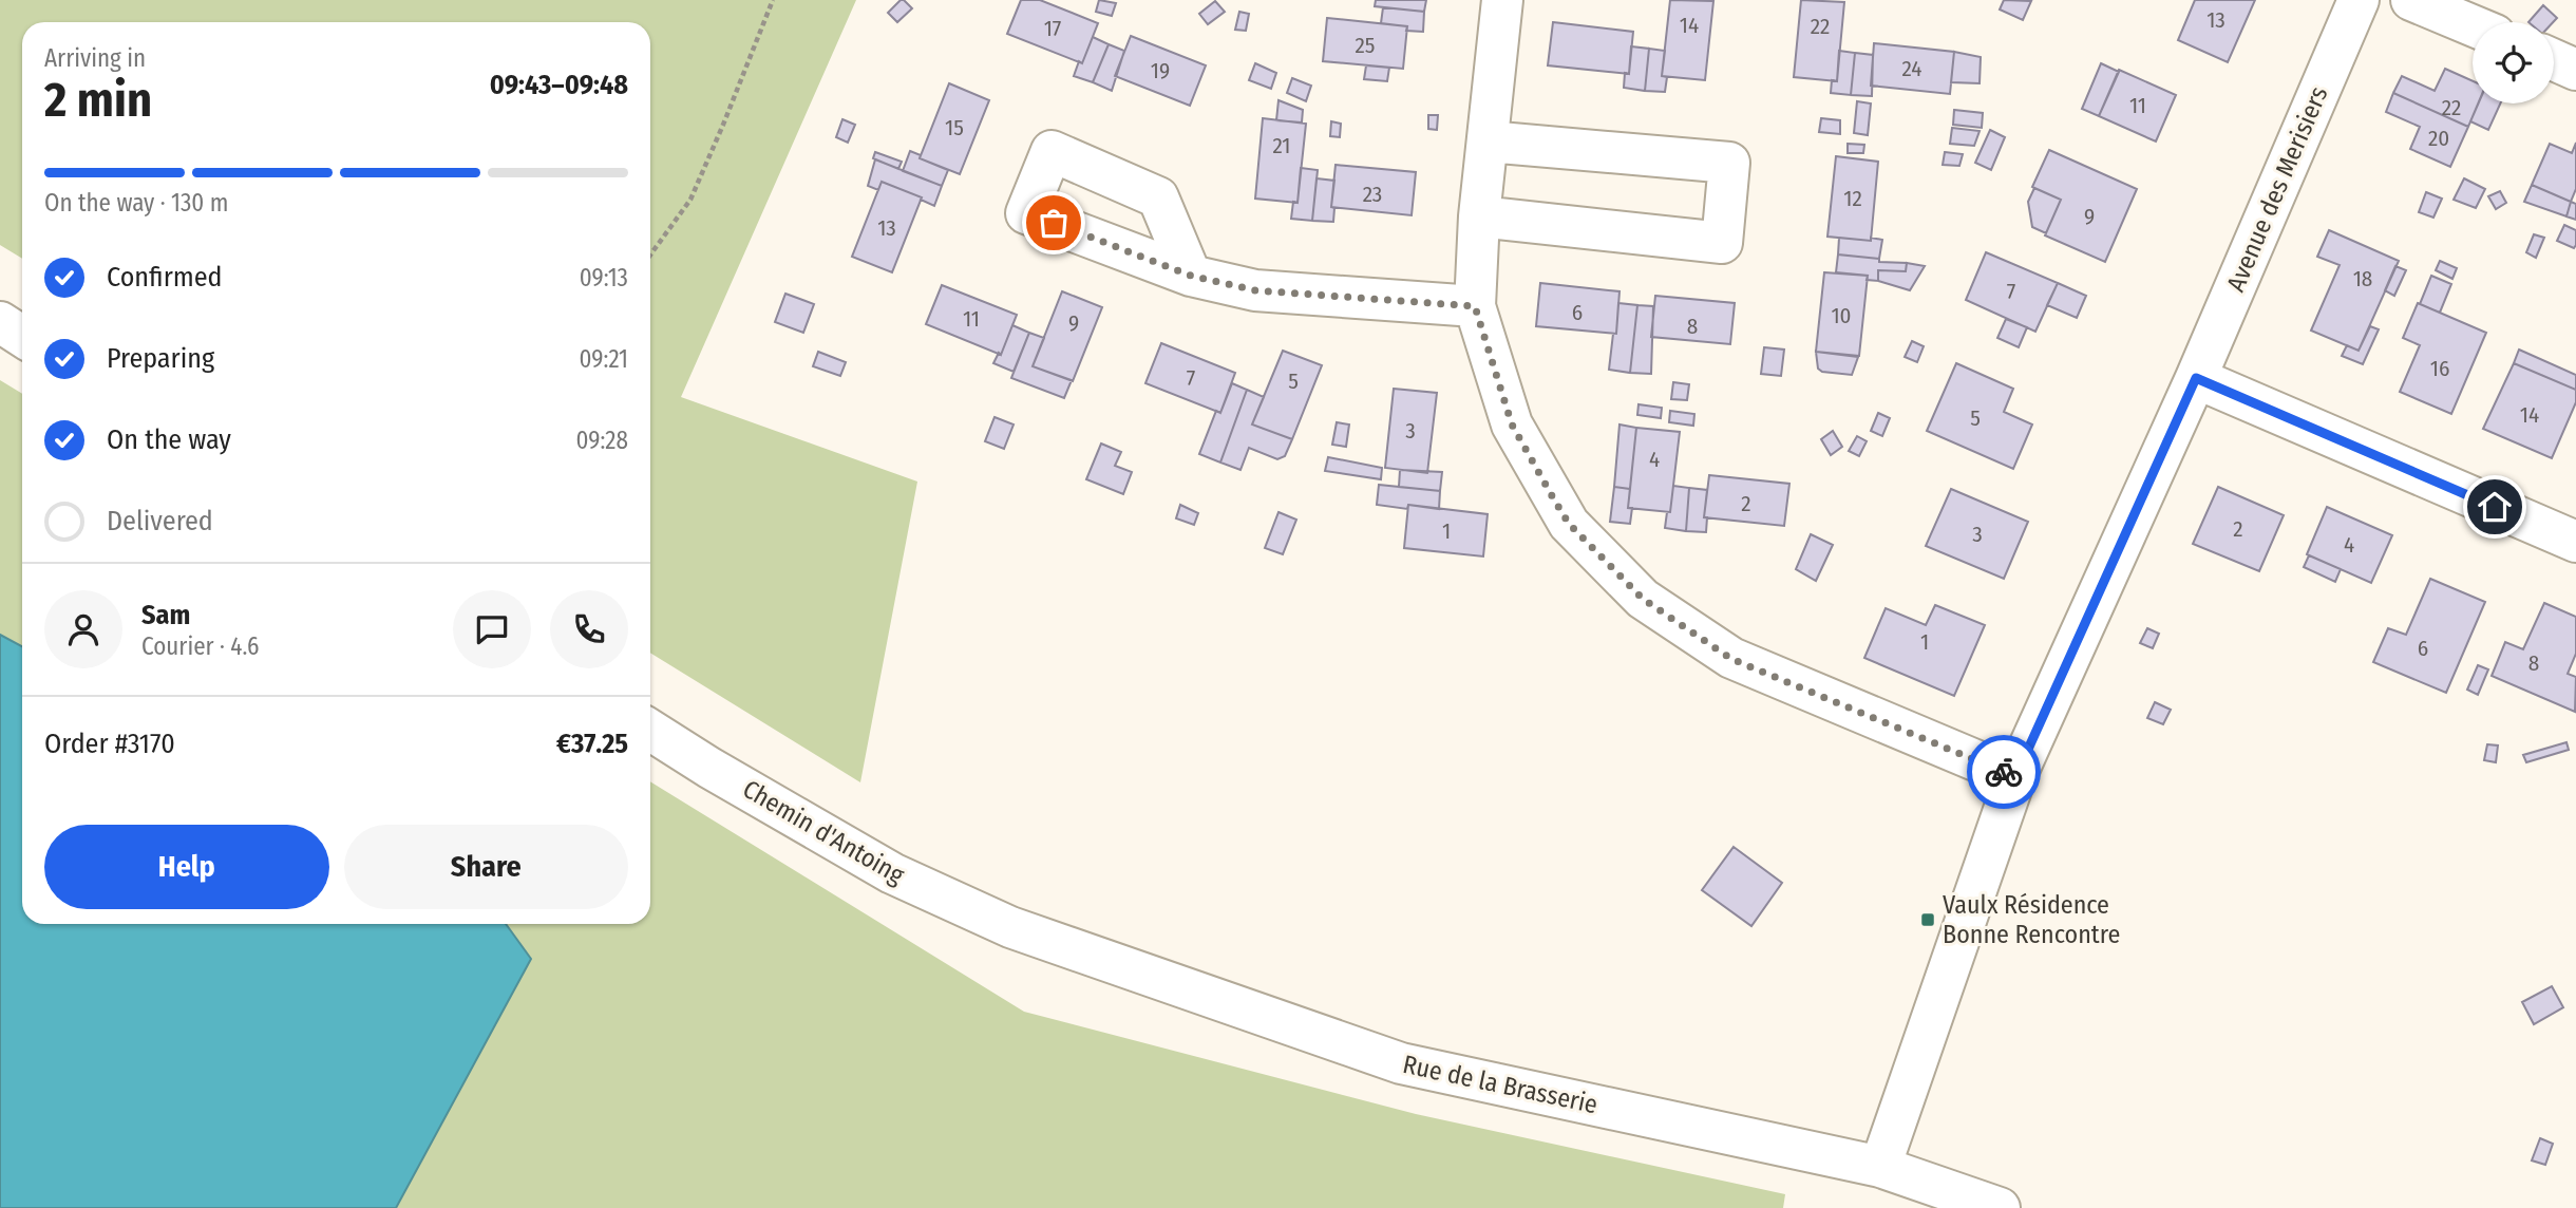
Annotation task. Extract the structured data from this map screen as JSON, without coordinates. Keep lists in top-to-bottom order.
{
  "streets": {
    "street": ["Avenue des Merisiers", "Chemin d'Antoing", "Rue de la Brasserie"]
  },
  "crossings": [
    ["Avenue des Merisiers", "Rue de la Brasserie"],
    ["Chemin d'Antoing", "Rue de la Brasserie"]
  ],
  "places": {
    "transit": ["Vaulx Résidence Bonne Rencontre"]
  },
  "house_numbers": [
    "13",
    "14",
    "22",
    "17",
    "25",
    "24",
    "19",
    "11",
    "22",
    "15",
    "20",
    "21",
    "23",
    "12",
    "9",
    "13",
    "18",
    "7",
    "6",
    "10",
    "11",
    "9",
    "8",
    "16",
    "7",
    "5",
    "14",
    "5",
    "3",
    "4",
    "2",
    "2",
    "1",
    "3",
    "4",
    "1",
    "6",
    "8"
  ],
  "page": {
    "heading": ["2 min", "Arriving in", "09:43–09:48"],
    "panel": [
      "Sam",
      "Courier · 4.6",
      "Order #3170",
      "€37.25"
    ],
    "bar": "On the way · 130 m",
    "list": [
      ["Confirmed", "09:13"],
      ["Preparing", "09:21"],
      ["On the way", "09:28"],
      "Delivered"
    ],
    "buttons": ["Help", "Share"]
  }
}
